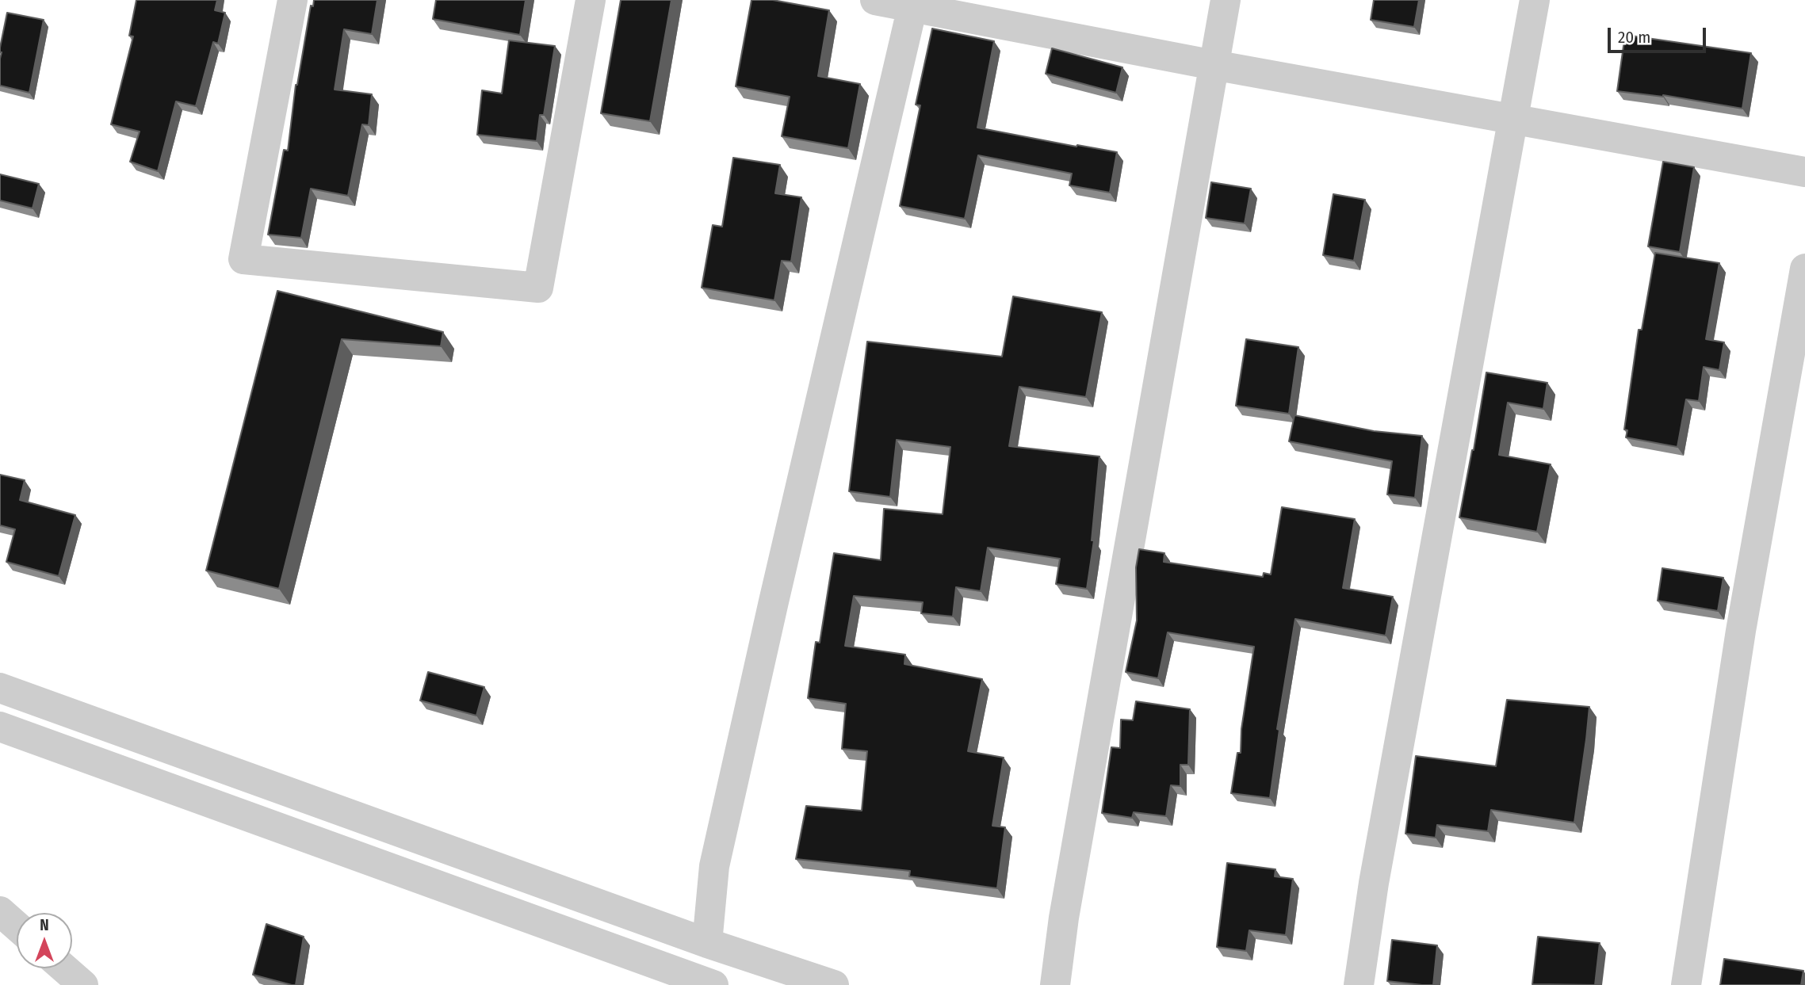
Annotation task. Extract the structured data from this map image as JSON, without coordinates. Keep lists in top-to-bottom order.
{
  "scale_bar": "20 m",
  "north": "top"
}
